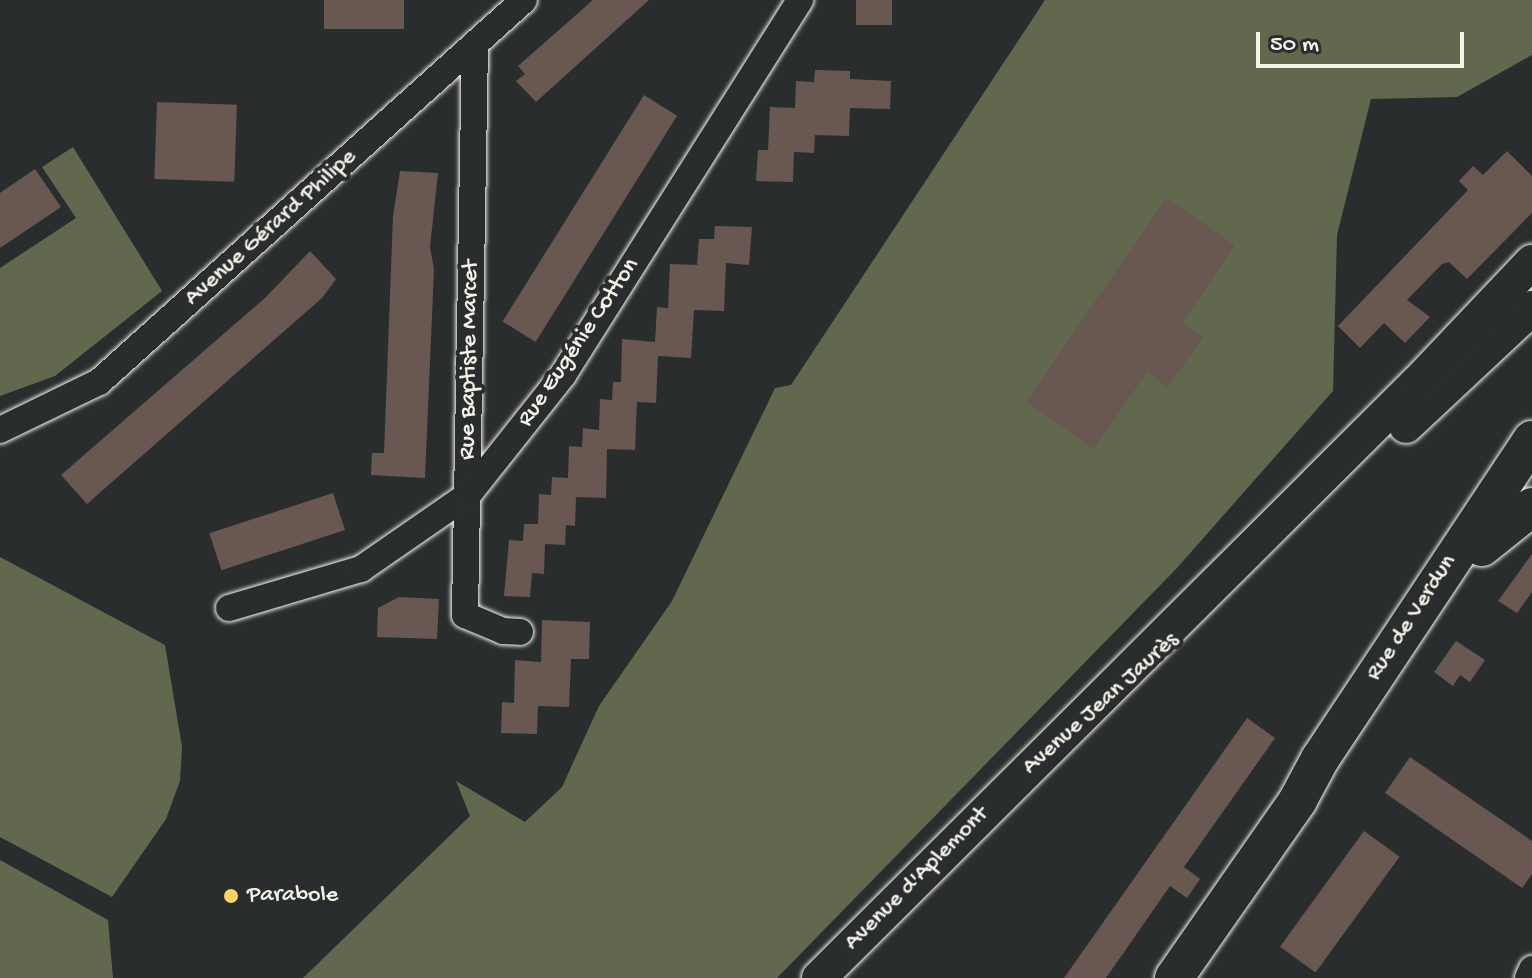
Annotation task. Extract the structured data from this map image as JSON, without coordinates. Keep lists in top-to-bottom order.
{
  "streets": {
    "main road": ["Rue de Verdun"],
    "street": [
      "Avenue Gérard Philipe",
      "Rue Eugénie Cotton",
      "Rue Baptiste Marcet",
      "Avenue Jean Jaurès",
      "Avenue d'Aplemont"
    ]
  },
  "crossings": [
    ["Avenue Gérard Philipe", "Rue Baptiste Marcet"],
    ["Rue Eugénie Cotton", "Rue Baptiste Marcet"],
    ["Avenue Jean Jaurès", "Avenue d'Aplemont"]
  ],
  "places": ["Parabole"],
  "scale_bar": "50 m"
}
